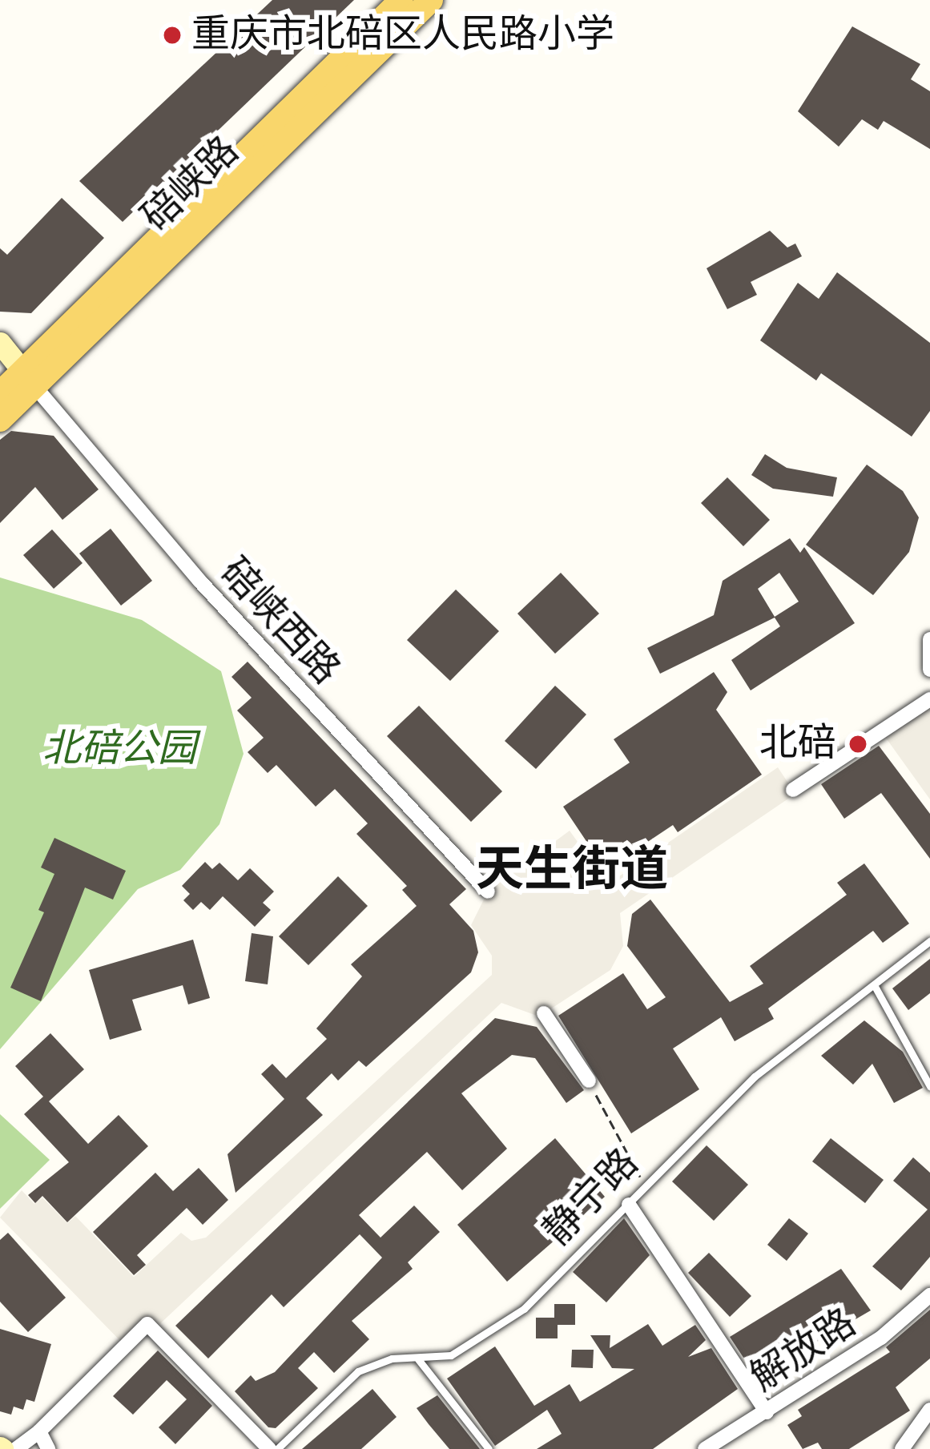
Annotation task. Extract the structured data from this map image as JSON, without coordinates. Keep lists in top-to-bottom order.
{
  "streets": {
    "main road": ["碚峡路"],
    "street": ["碚峡西路", "解放路"],
    "lane": ["静宁路"]
  },
  "crossings": [
    ["碚峡路", "碚峡西路"]
  ],
  "districts": ["天生街道"],
  "parks": ["北碚公园"],
  "places": ["重庆市北碚区人民路小学", "北碚"]
}
